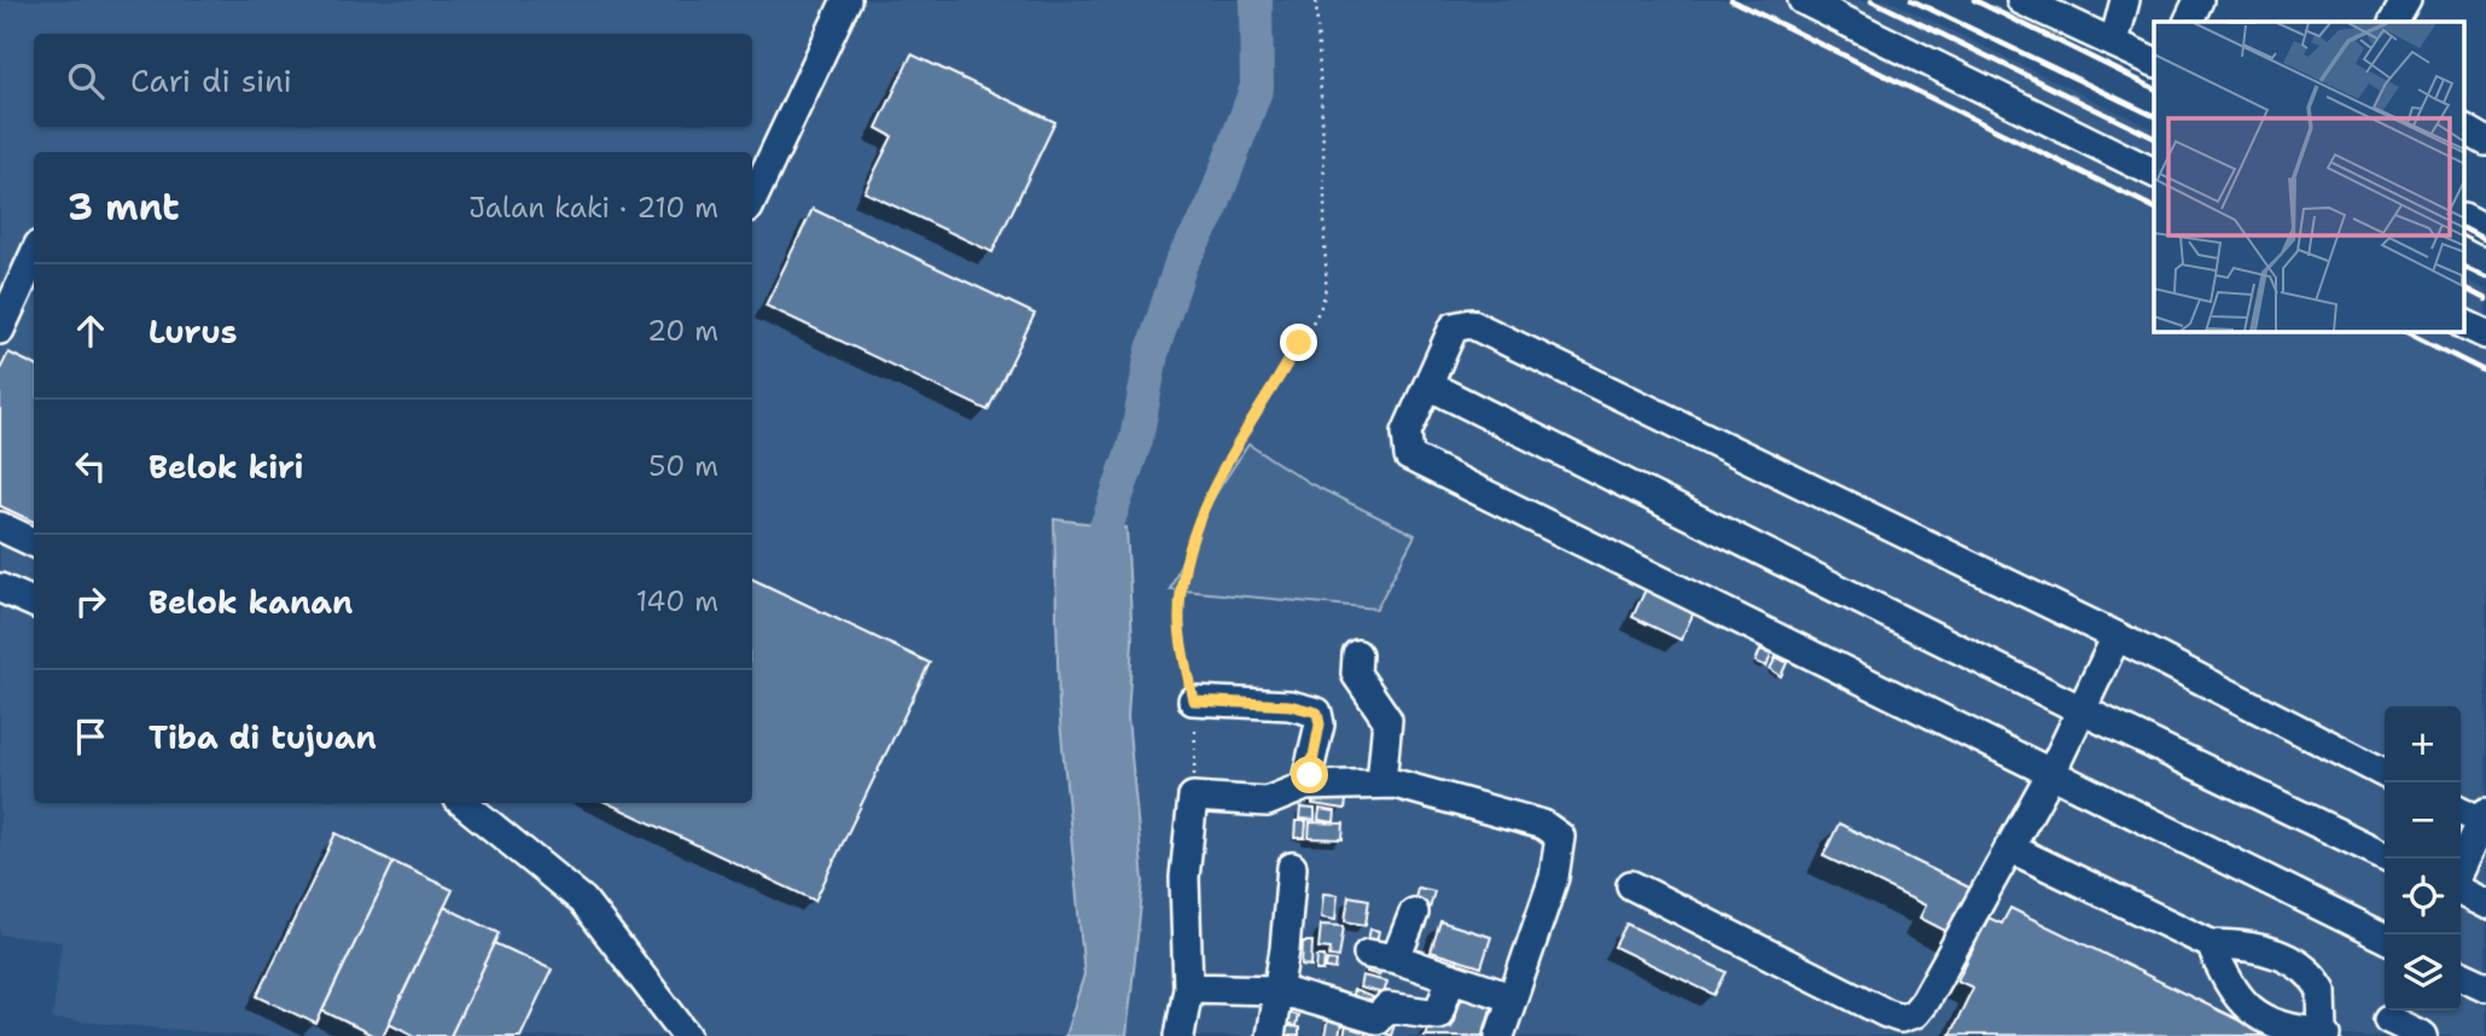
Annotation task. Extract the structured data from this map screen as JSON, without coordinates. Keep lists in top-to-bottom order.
{
  "page": {
    "search": "Cari di sini",
    "heading": ["3 mnt", "Jalan kaki · 210 m"],
    "list": [
      ["Lurus", "20 m"],
      ["Belok kiri", "50 m"],
      ["Belok kanan", "140 m"],
      "Tiba di tujuan"
    ],
    "map_buttons": ["+", "−"]
  }
}
